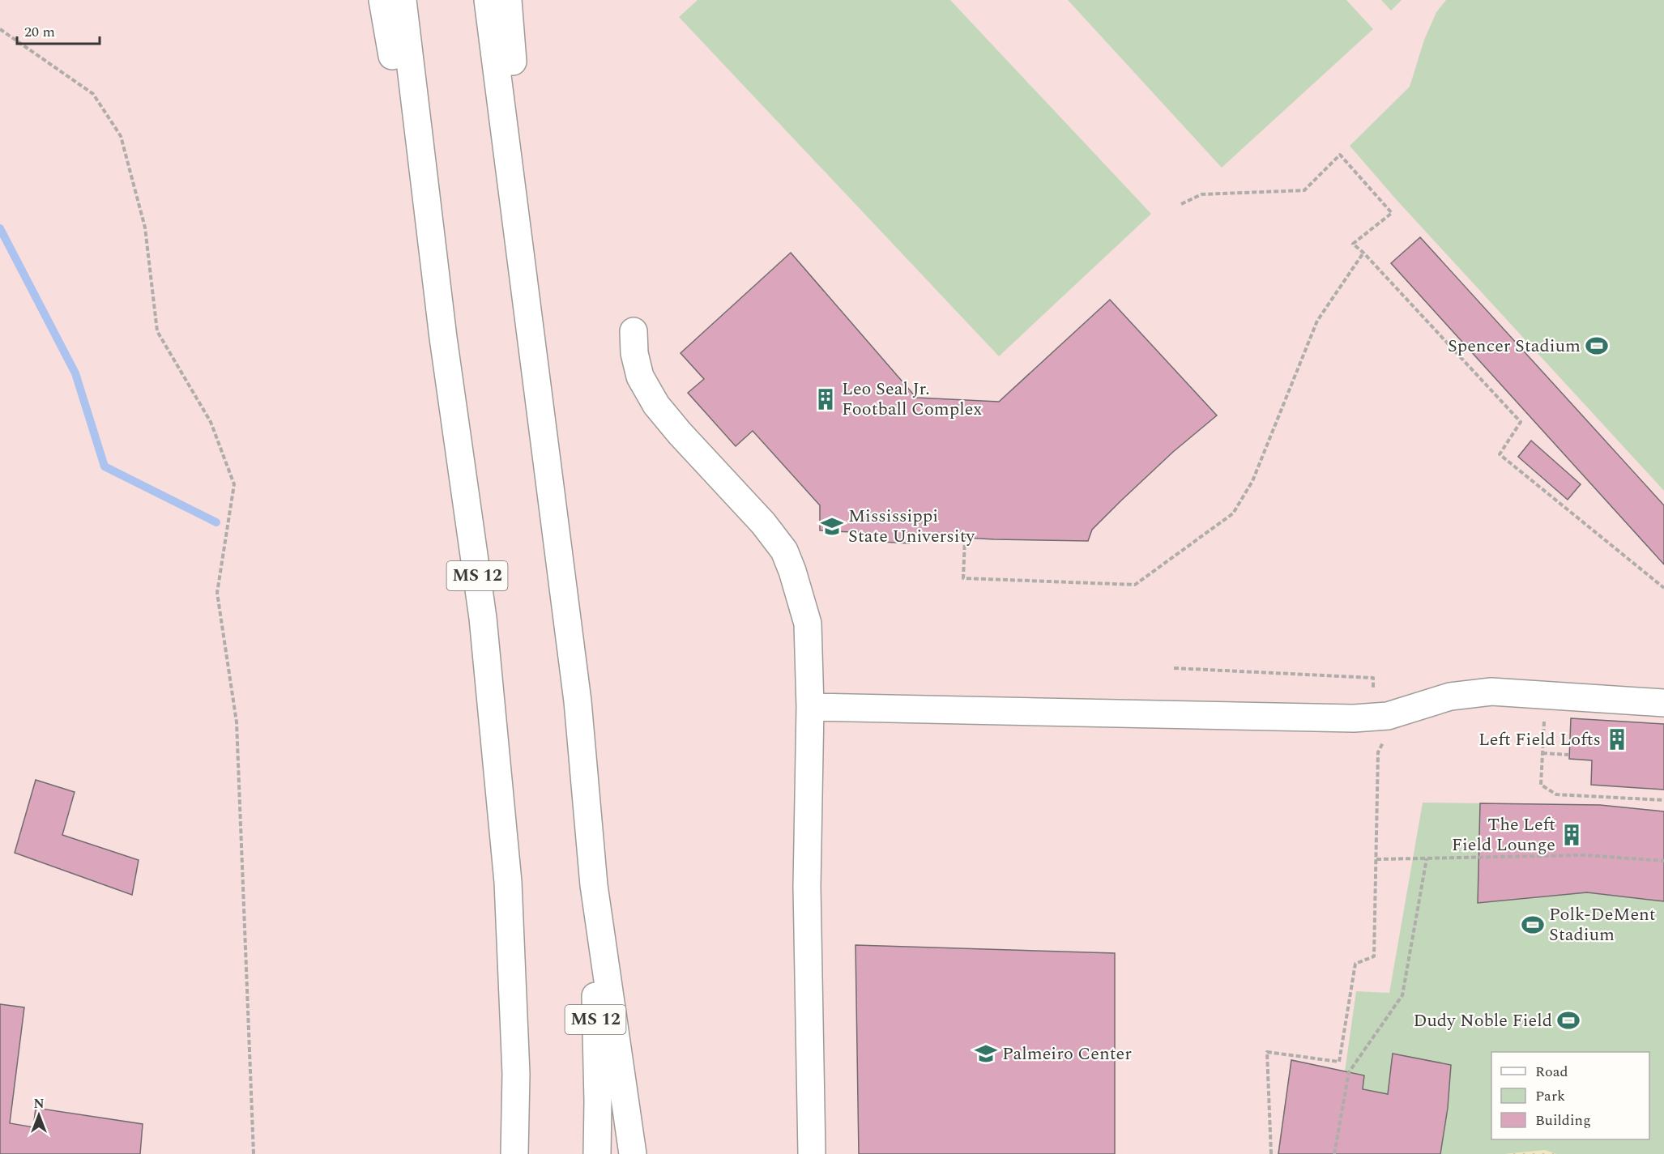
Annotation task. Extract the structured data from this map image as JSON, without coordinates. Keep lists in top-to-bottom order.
{
  "streets": {
    "main road": ["MS 12"]
  },
  "places": {
    "sports": ["Spencer Stadium", "Polk-DeMent Stadium", "Dudy Noble Field"],
    "building": ["Leo Seal Jr. Football Complex", "Left Field Lofts", "The Left Field Lounge"],
    "school or university": ["Mississippi State University", "Palmeiro Center"]
  },
  "legend": ["Road", "Park", "Building"],
  "scale_bar": "20 m",
  "north": "top"
}
